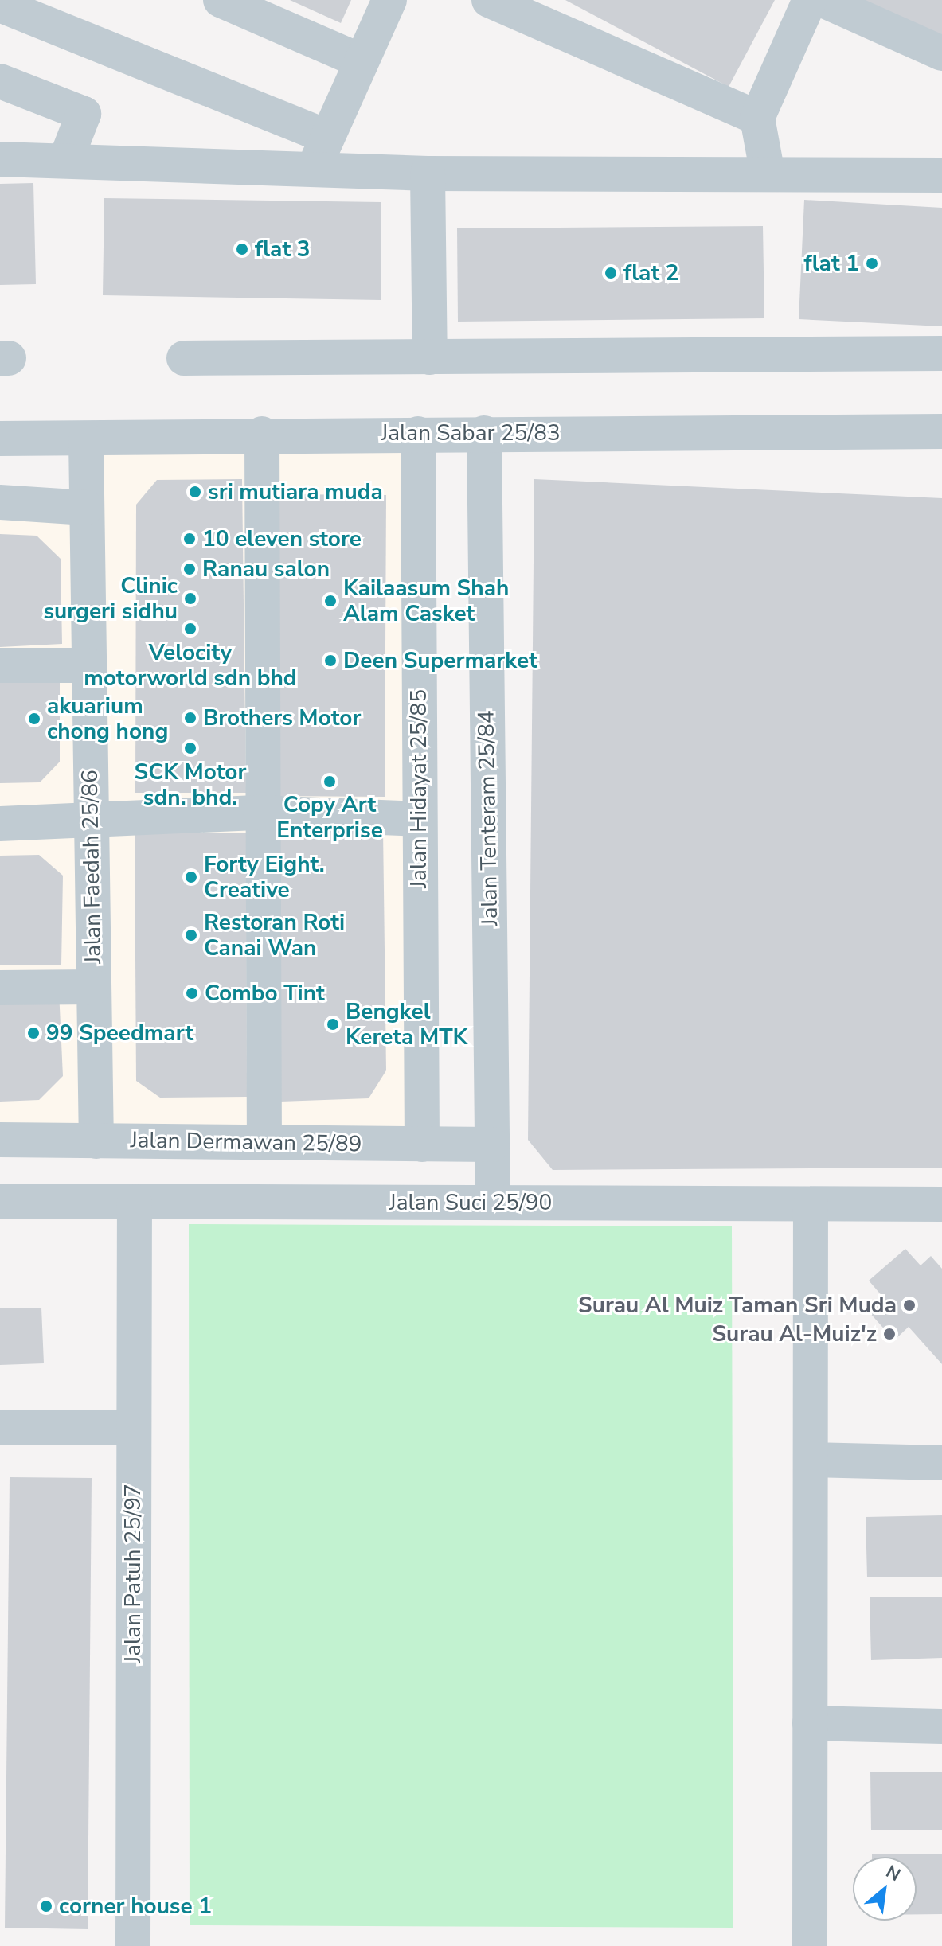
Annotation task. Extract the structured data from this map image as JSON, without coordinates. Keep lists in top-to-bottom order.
{
  "streets": {
    "street": [
      "Jalan Sabar 25/83",
      "Jalan Hidayat 25/85",
      "Jalan Tenteram 25/84",
      "Jalan Faedah 25/86",
      "Jalan Dermawan 25/89",
      "Jalan Suci 25/90",
      "Jalan Patuh 25/97"
    ]
  },
  "crossings": [
    ["Jalan Sabar 25/83", "Jalan Hidayat 25/85"],
    ["Jalan Sabar 25/83", "Jalan Tenteram 25/84"],
    ["Jalan Sabar 25/83", "Jalan Faedah 25/86"],
    ["Jalan Hidayat 25/85", "Jalan Dermawan 25/89"],
    ["Jalan Tenteram 25/84", "Jalan Dermawan 25/89"],
    ["Jalan Tenteram 25/84", "Jalan Suci 25/90"],
    ["Jalan Faedah 25/86", "Jalan Dermawan 25/89"],
    ["Jalan Suci 25/90", "Jalan Patuh 25/97"]
  ],
  "places": [
    "flat 3",
    "flat 1",
    "flat 2",
    "sri mutiara muda",
    "10 eleven store",
    "Ranau salon",
    "Clinic surgeri sidhu",
    "Kailaasum Shah Alam Casket",
    "Velocity motorworld sdn bhd",
    "Deen Supermarket",
    "Brothers Motor",
    "akuarium chong hong",
    "SCK Motor sdn. bhd.",
    "Copy Art Enterprise",
    "Forty Eight. Creative",
    "Restoran Roti Canai Wan",
    "Combo Tint",
    "Bengkel Kereta MTK",
    "99 Speedmart",
    "Surau Al Muiz Taman Sri Muda",
    "Surau Al-Muiz'z",
    "corner house 1"
  ],
  "north": "top right"
}
